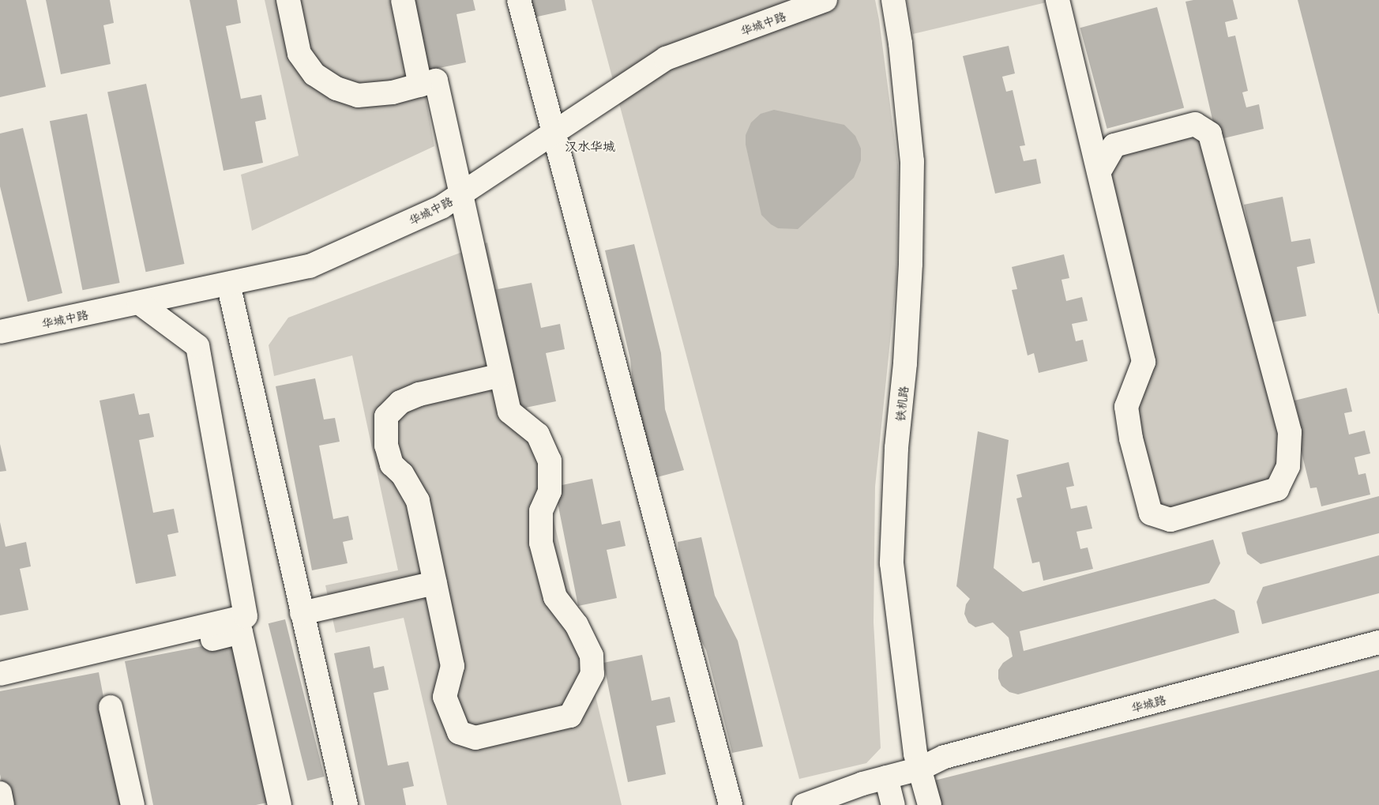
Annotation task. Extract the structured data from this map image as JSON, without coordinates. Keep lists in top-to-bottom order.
{
  "streets": {
    "street": ["华城中路", "铁机路", "华城路"]
  },
  "crossings": [
    ["铁机路", "华城路"]
  ],
  "districts": ["汉水华城"]
}
